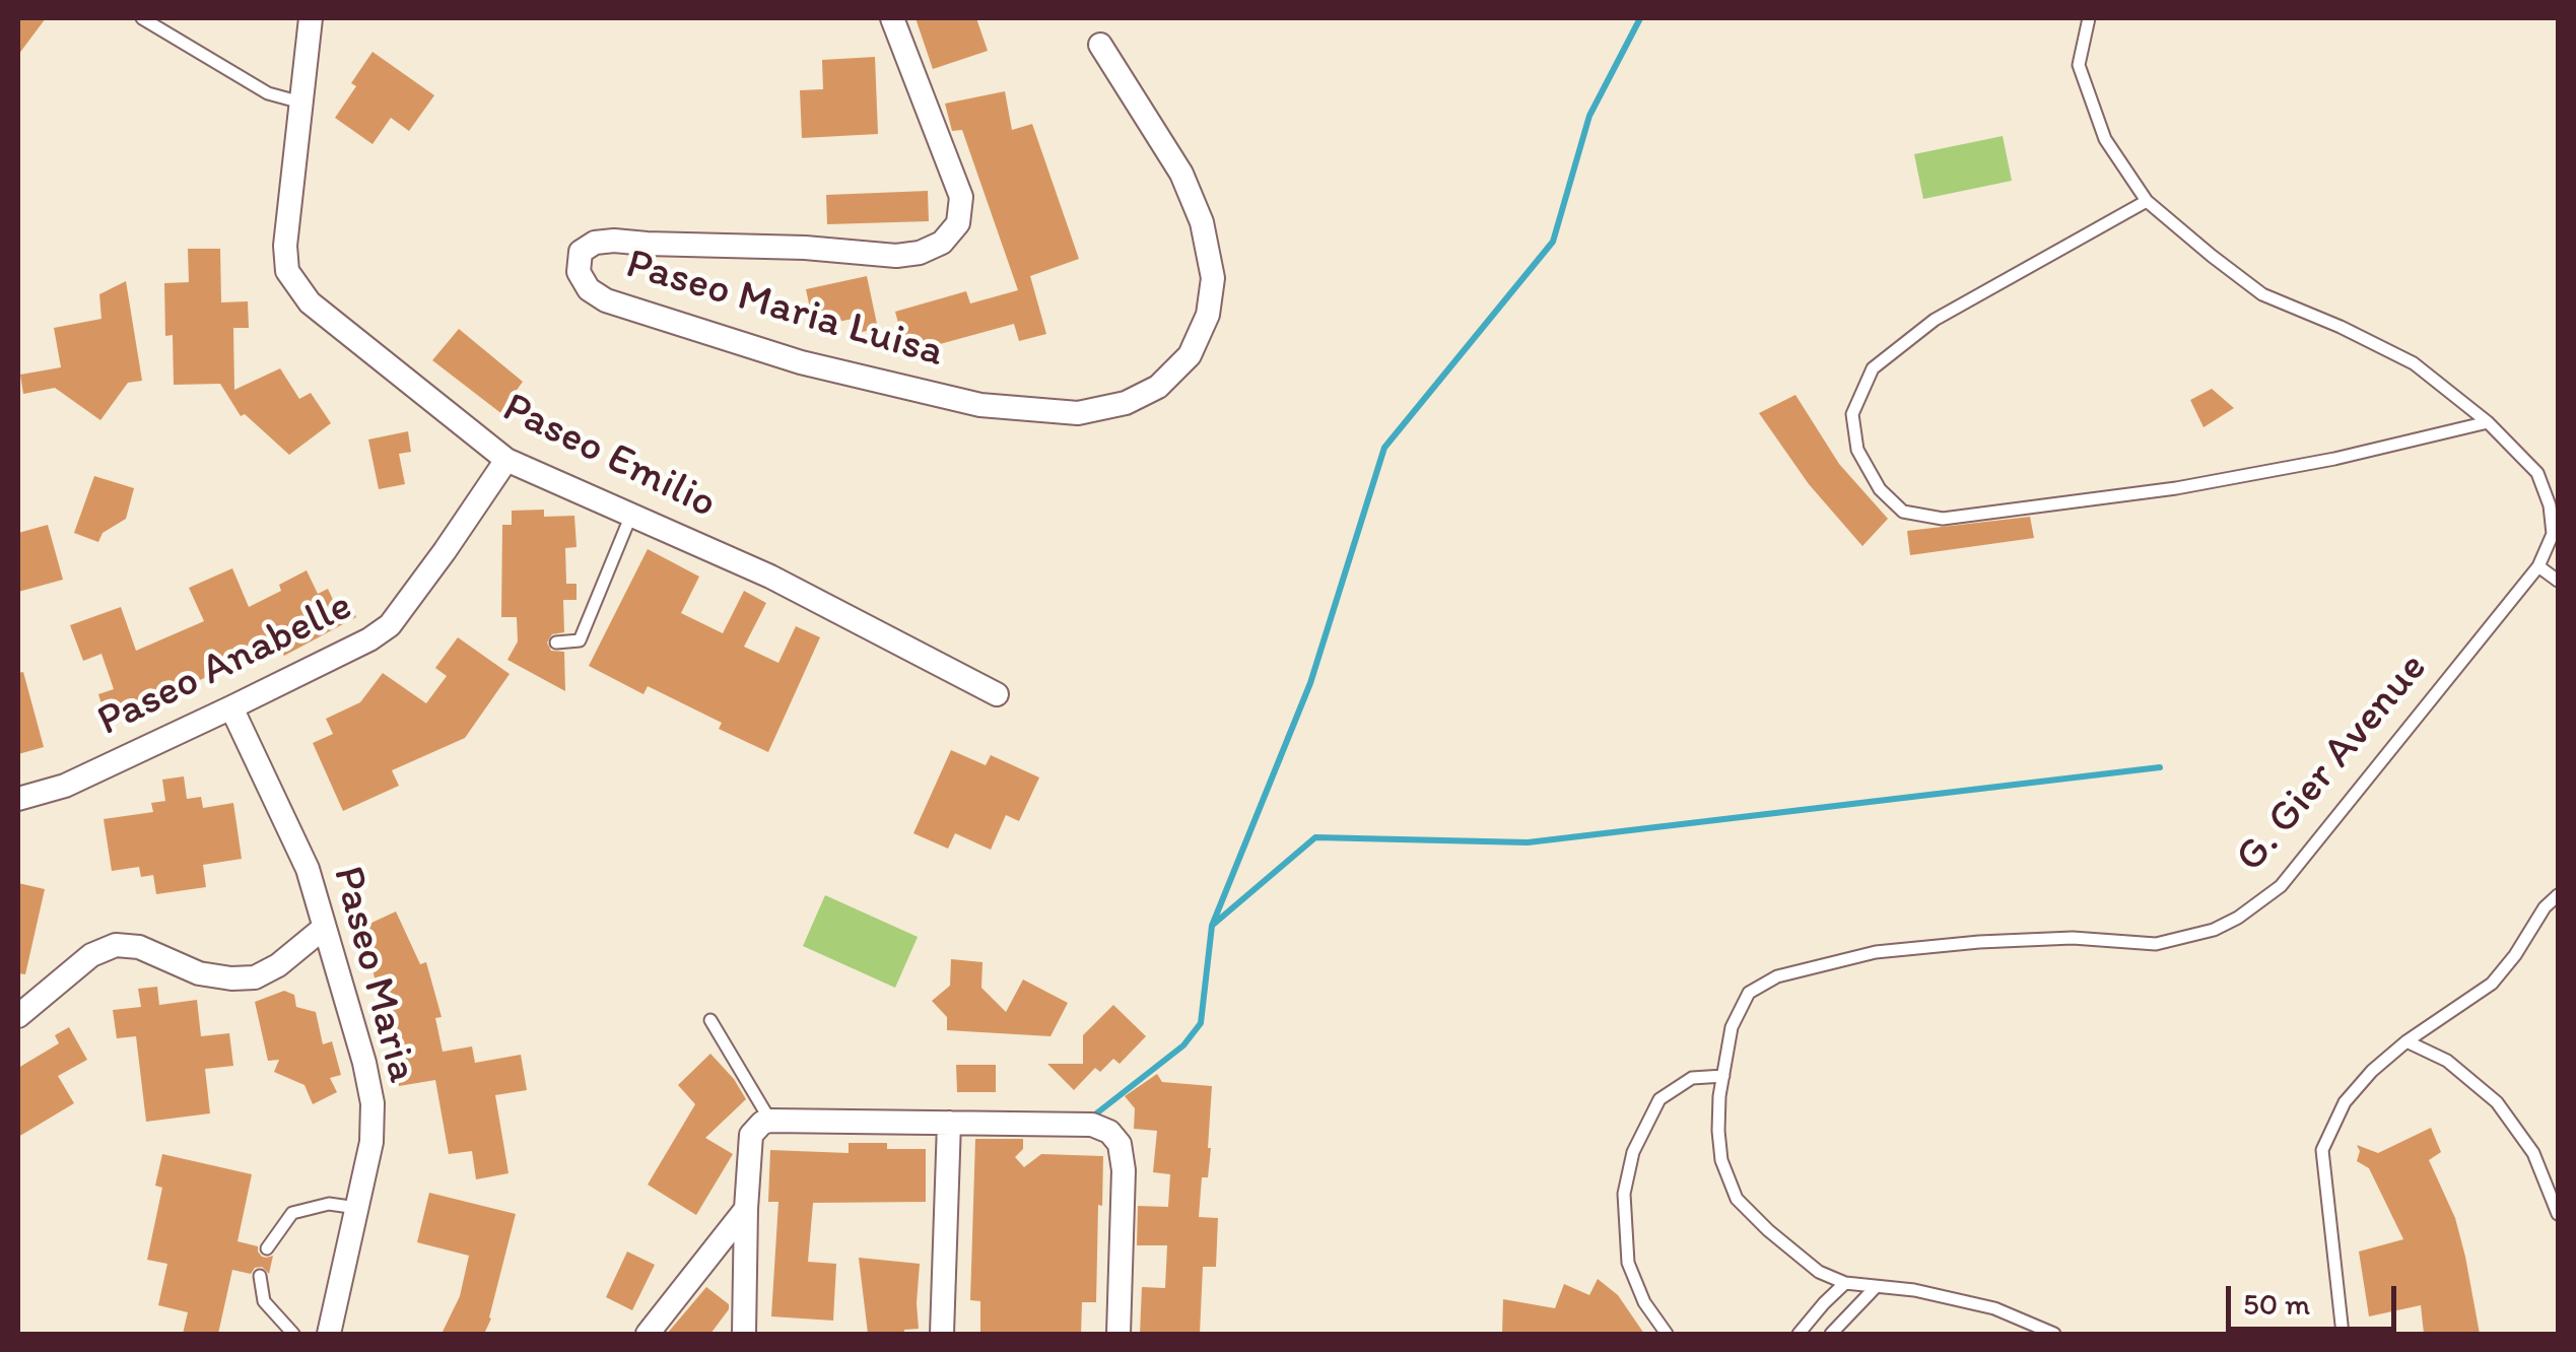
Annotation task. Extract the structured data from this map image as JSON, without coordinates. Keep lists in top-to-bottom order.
{
  "streets": {
    "street": [
      "Paseo Maria Luisa",
      "Paseo Emilio",
      "Paseo Anabelle",
      "Paseo Maria"
    ],
    "lane": ["G. Gier Avenue"]
  },
  "crossings": [
    ["Paseo Emilio", "Paseo Anabelle"],
    ["Paseo Anabelle", "Paseo Maria"]
  ],
  "scale_bar": "50 m"
}
